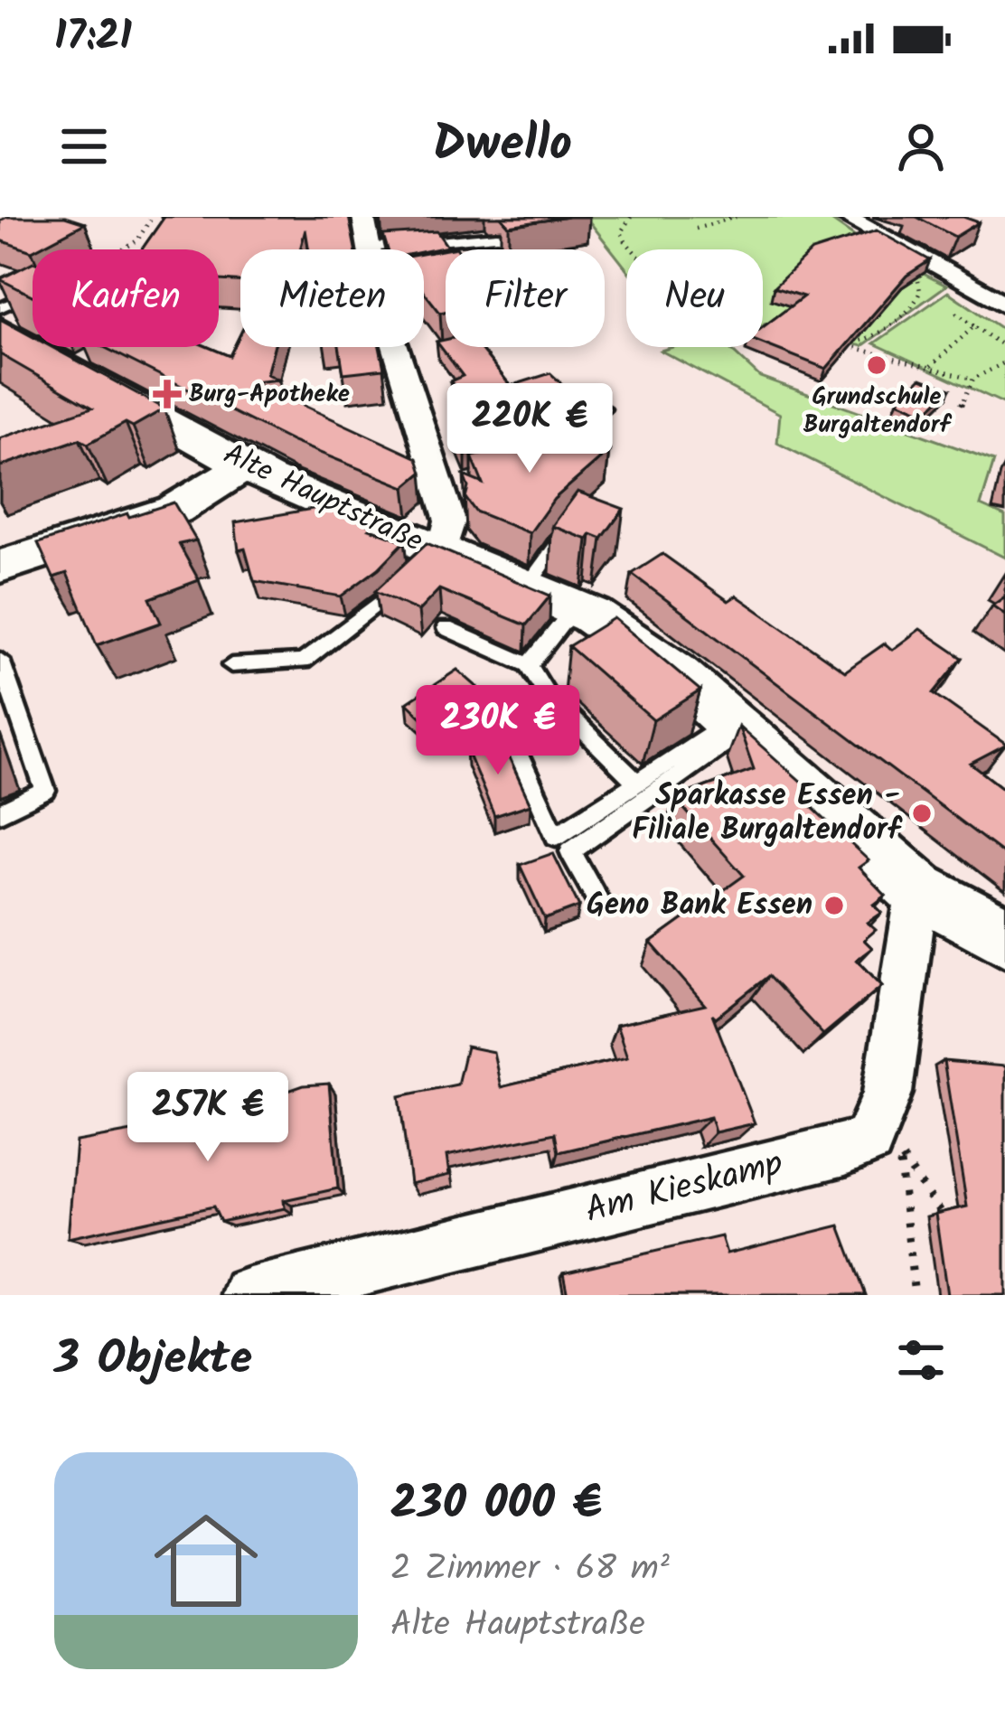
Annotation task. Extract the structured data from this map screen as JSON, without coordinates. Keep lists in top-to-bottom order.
{
  "streets": {
    "main road": ["Alte Hauptstraße"],
    "street": ["Am Kieskamp"]
  },
  "crossings": [
    ["Alte Hauptstraße", "Am Kieskamp"]
  ],
  "places": {
    "other": ["Grundschule Burgaltendorf", "Sparkasse Essen - Filiale Burgaltendorf", "Geno Bank Essen"],
    "health": ["Burg-Apotheke"]
  },
  "page": {
    "status": "17:21",
    "header": "Dwello",
    "chip": [
      "Kaufen",
      "Mieten",
      "Filter",
      "Neu"
    ],
    "price": ["220K €", "230K €", "257K €"],
    "heading": "3 Objekte",
    "list": [
      {
        "name": "230 000 €",
        "note": "2 Zimmer · 68 m² · Alte Hauptstraße"
      }
    ]
  }
}
